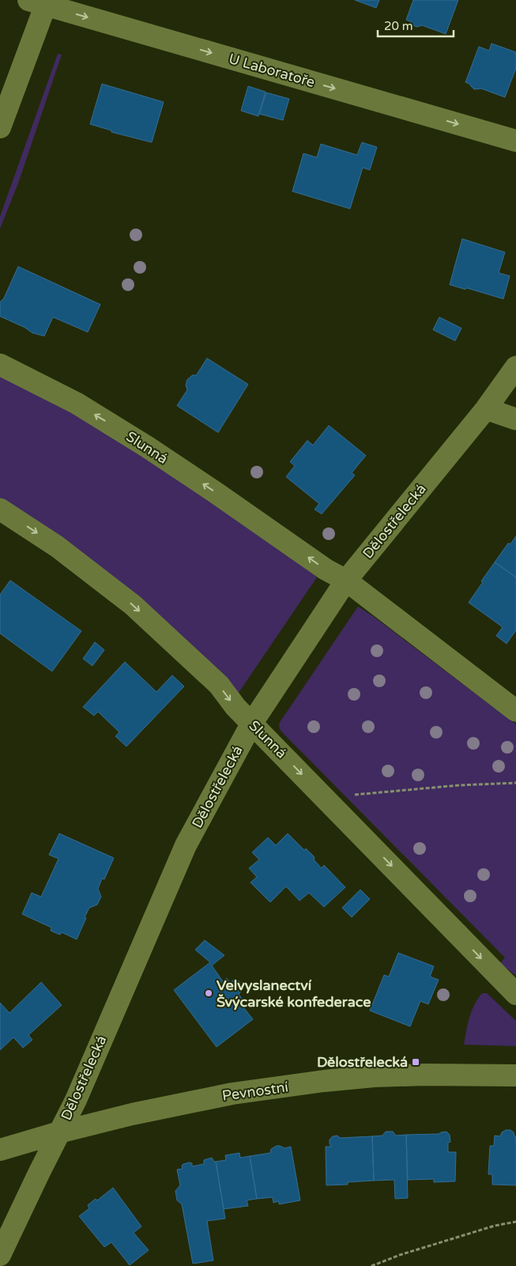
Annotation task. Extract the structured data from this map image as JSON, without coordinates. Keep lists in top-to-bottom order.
{
  "streets": {
    "street": [
      "U Laboratoře",
      "Slunná",
      "Dělostřelecká",
      "Pevnostní"
    ]
  },
  "crossings": [
    ["Slunná", "Dělostřelecká"],
    ["Dělostřelecká", "Pevnostní"]
  ],
  "one_way": ["U Laboratoře"],
  "places": {
    "other": ["Velvyslanectví Švýcarské konfederace"],
    "transit": ["Dělostřelecká"]
  },
  "scale_bar": "20 m"
}
